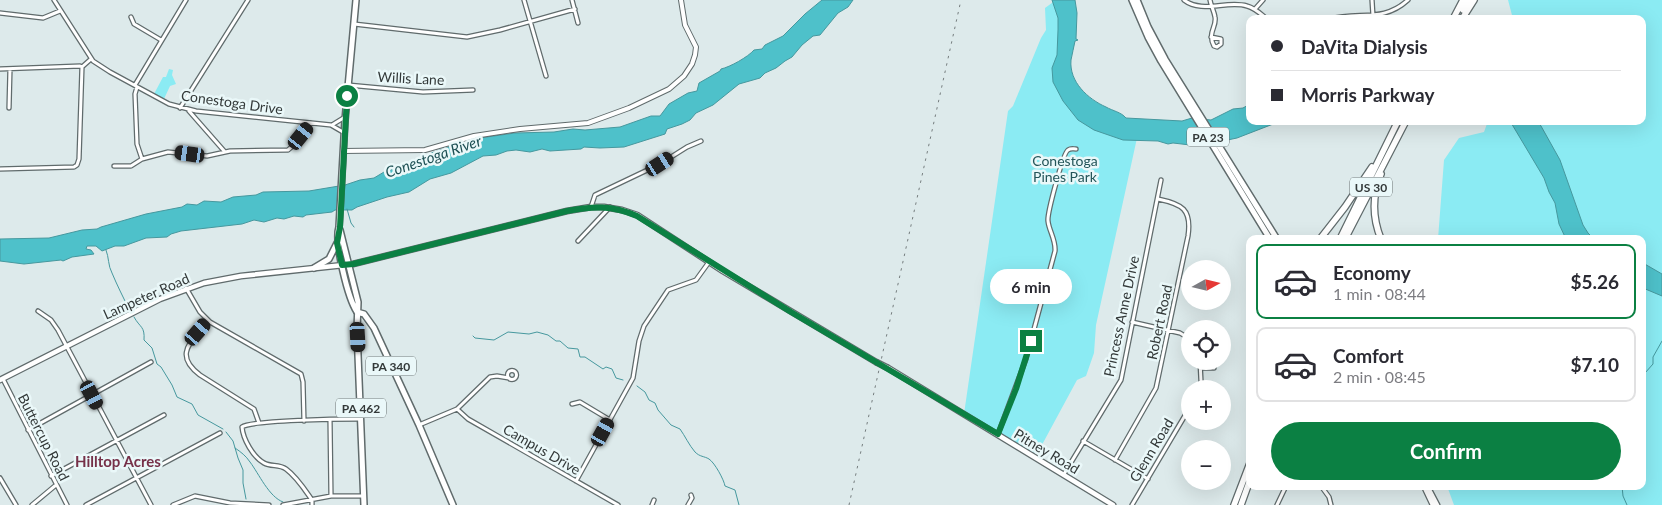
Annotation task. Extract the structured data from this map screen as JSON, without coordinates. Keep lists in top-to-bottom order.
{
  "streets": {
    "highway": ["US 30"],
    "main road": [
      "PA 23",
      "Lampeter Road",
      "PA 340",
      "PA 462",
      "Pitney Road"
    ],
    "street": [
      "Willis Lane",
      "Conestoga Drive",
      "Princess Anne Drive",
      "Robert Road",
      "Buttercup Road",
      "Campus Drive",
      "Glenn Road"
    ]
  },
  "crossings": [
    ["Willis Lane", "PA 462"],
    ["Conestoga Drive", "PA 462"],
    ["Lampeter Road", "PA 462"],
    ["Lampeter Road", "Buttercup Road"],
    ["Lampeter Road", "Pitney Road"],
    ["Princess Anne Drive", "Robert Road"],
    ["Princess Anne Drive", "Pitney Road"],
    ["PA 340", "PA 462"],
    ["PA 462", "Pitney Road"]
  ],
  "districts": ["Hilltop Acres"],
  "water": ["Conestoga River"],
  "parks": ["Conestoga Pines Park"],
  "north": "right",
  "page": {
    "banner": ["DaVita Dialysis", "Morris Parkway"],
    "list": [
      {
        "name": "Economy",
        "note": "1 min · 08:44",
        "value": "$5.26"
      },
      {
        "name": "Comfort",
        "note": "2 min · 08:45",
        "value": "$7.10"
      }
    ],
    "map_buttons": ["+", "−"],
    "bubble": "6 min",
    "buttons": "Confirm"
  }
}
